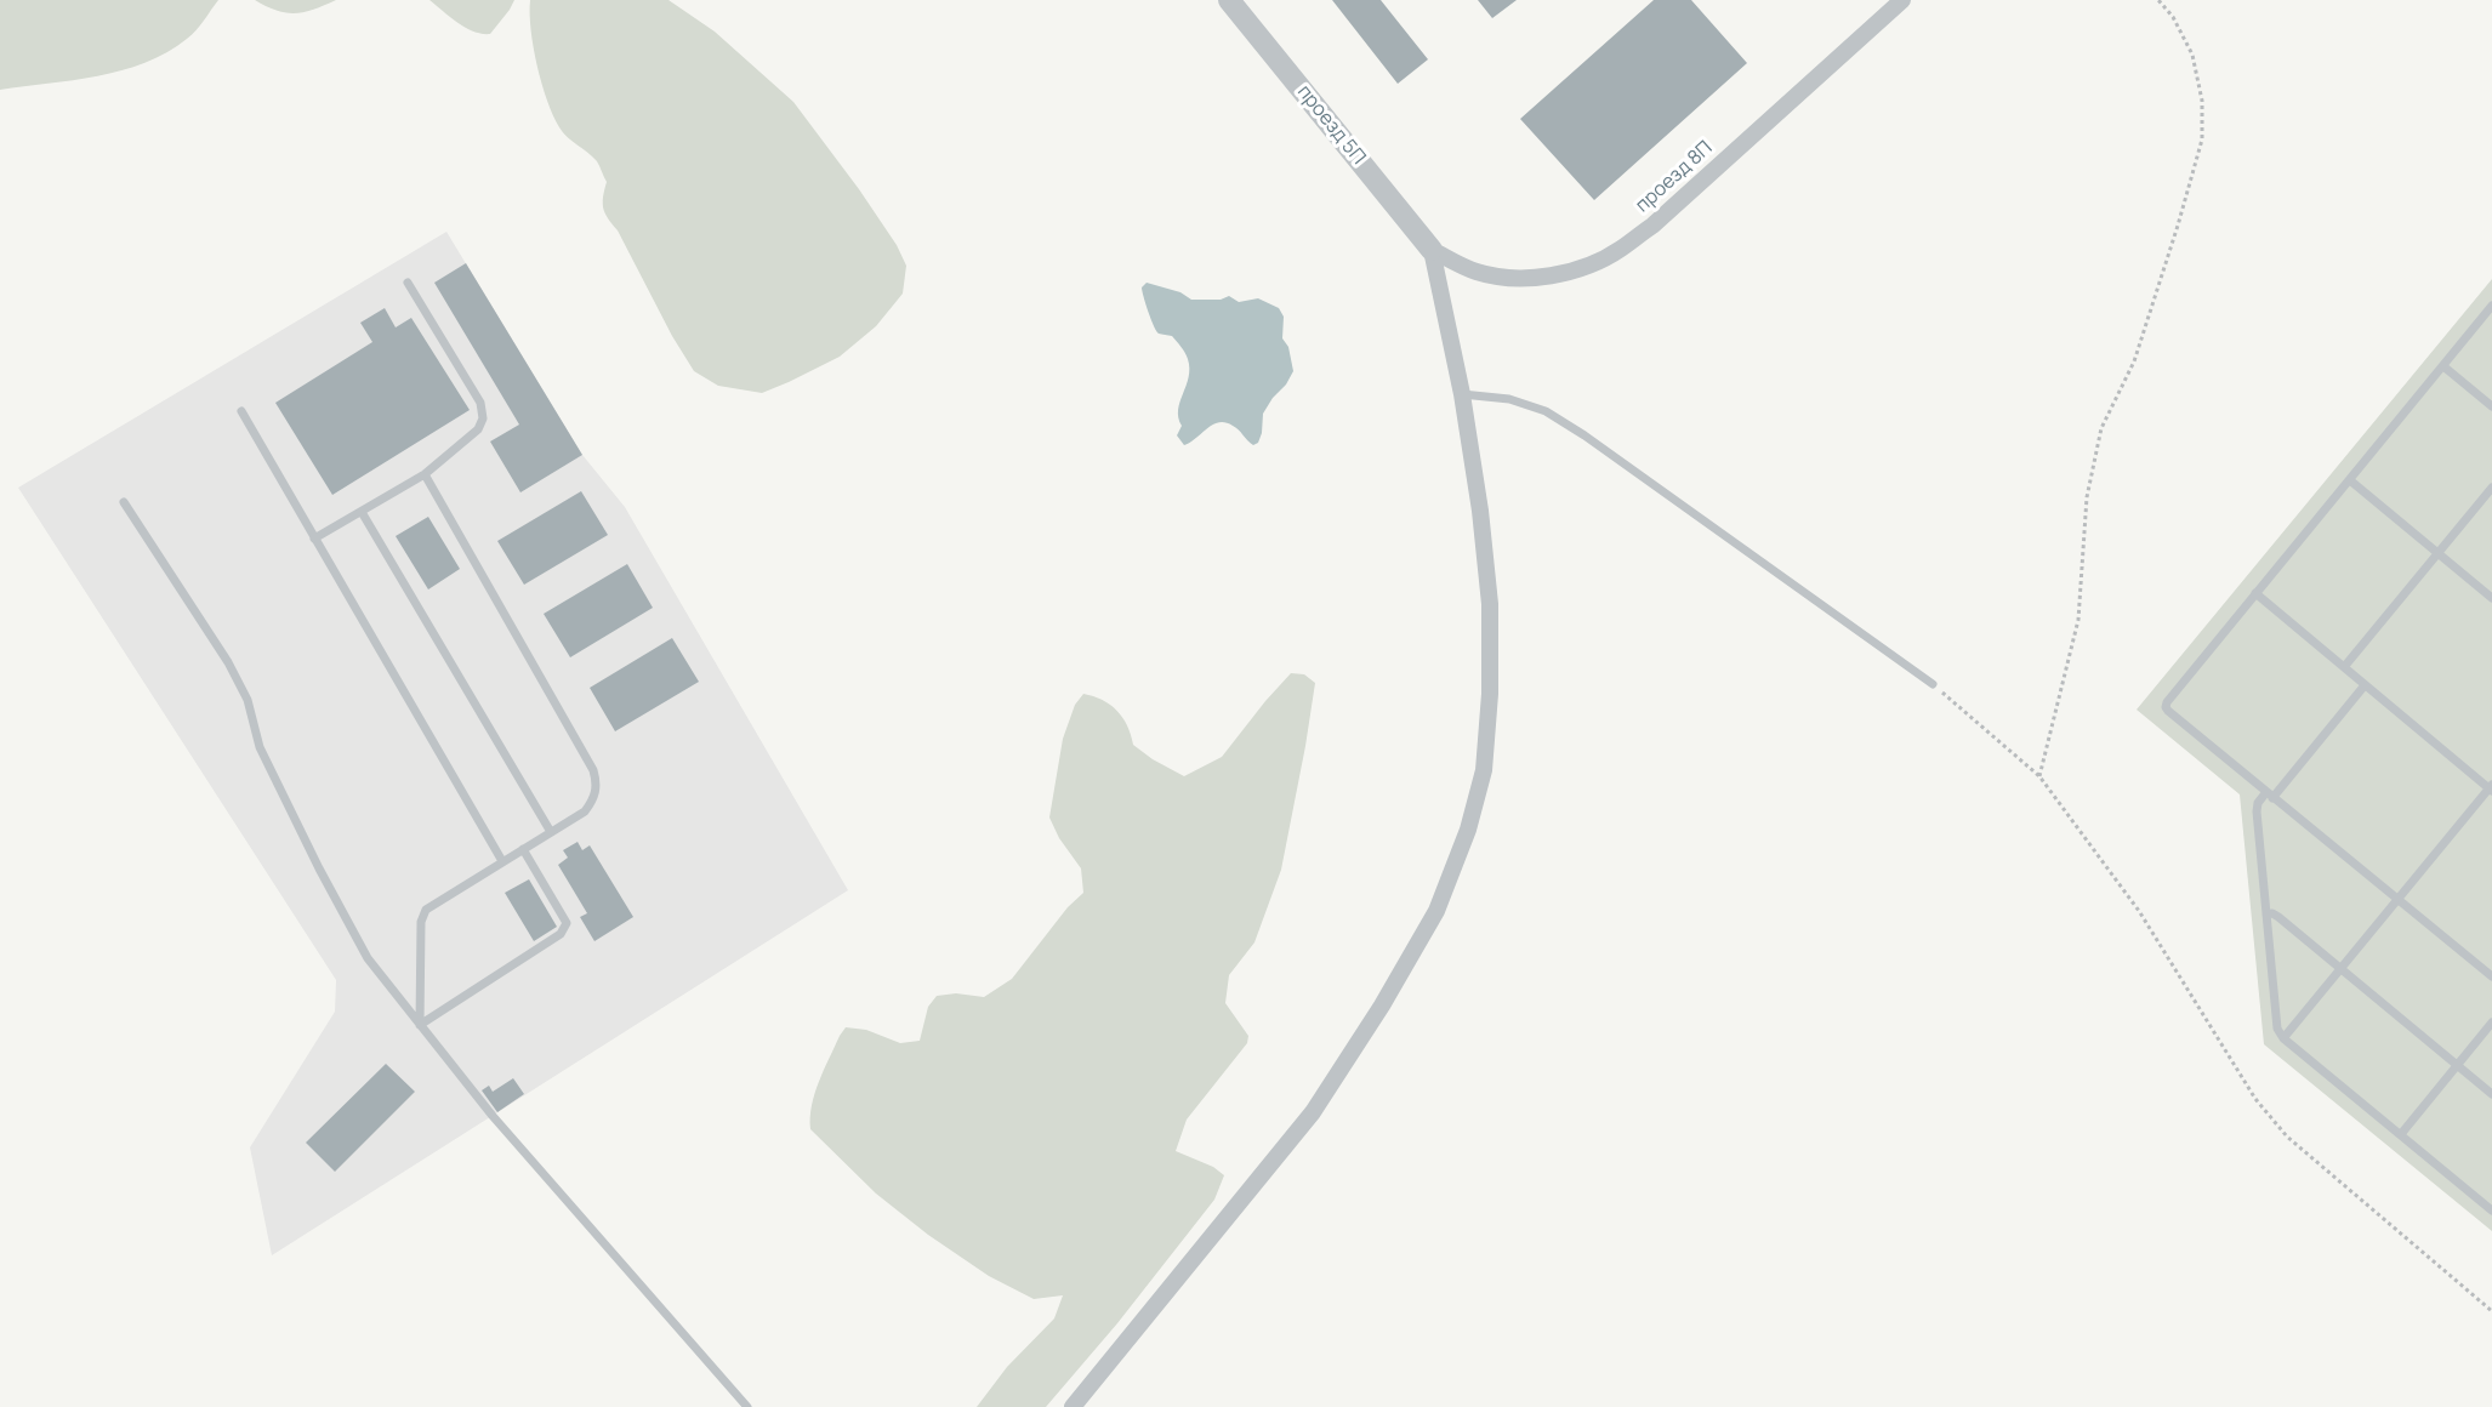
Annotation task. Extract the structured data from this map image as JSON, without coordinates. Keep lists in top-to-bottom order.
{
  "streets": {
    "street": ["проезд 5П", "проезд 8П"]
  },
  "crossings": [
    ["проезд 5П", "проезд 8П"]
  ]
}
